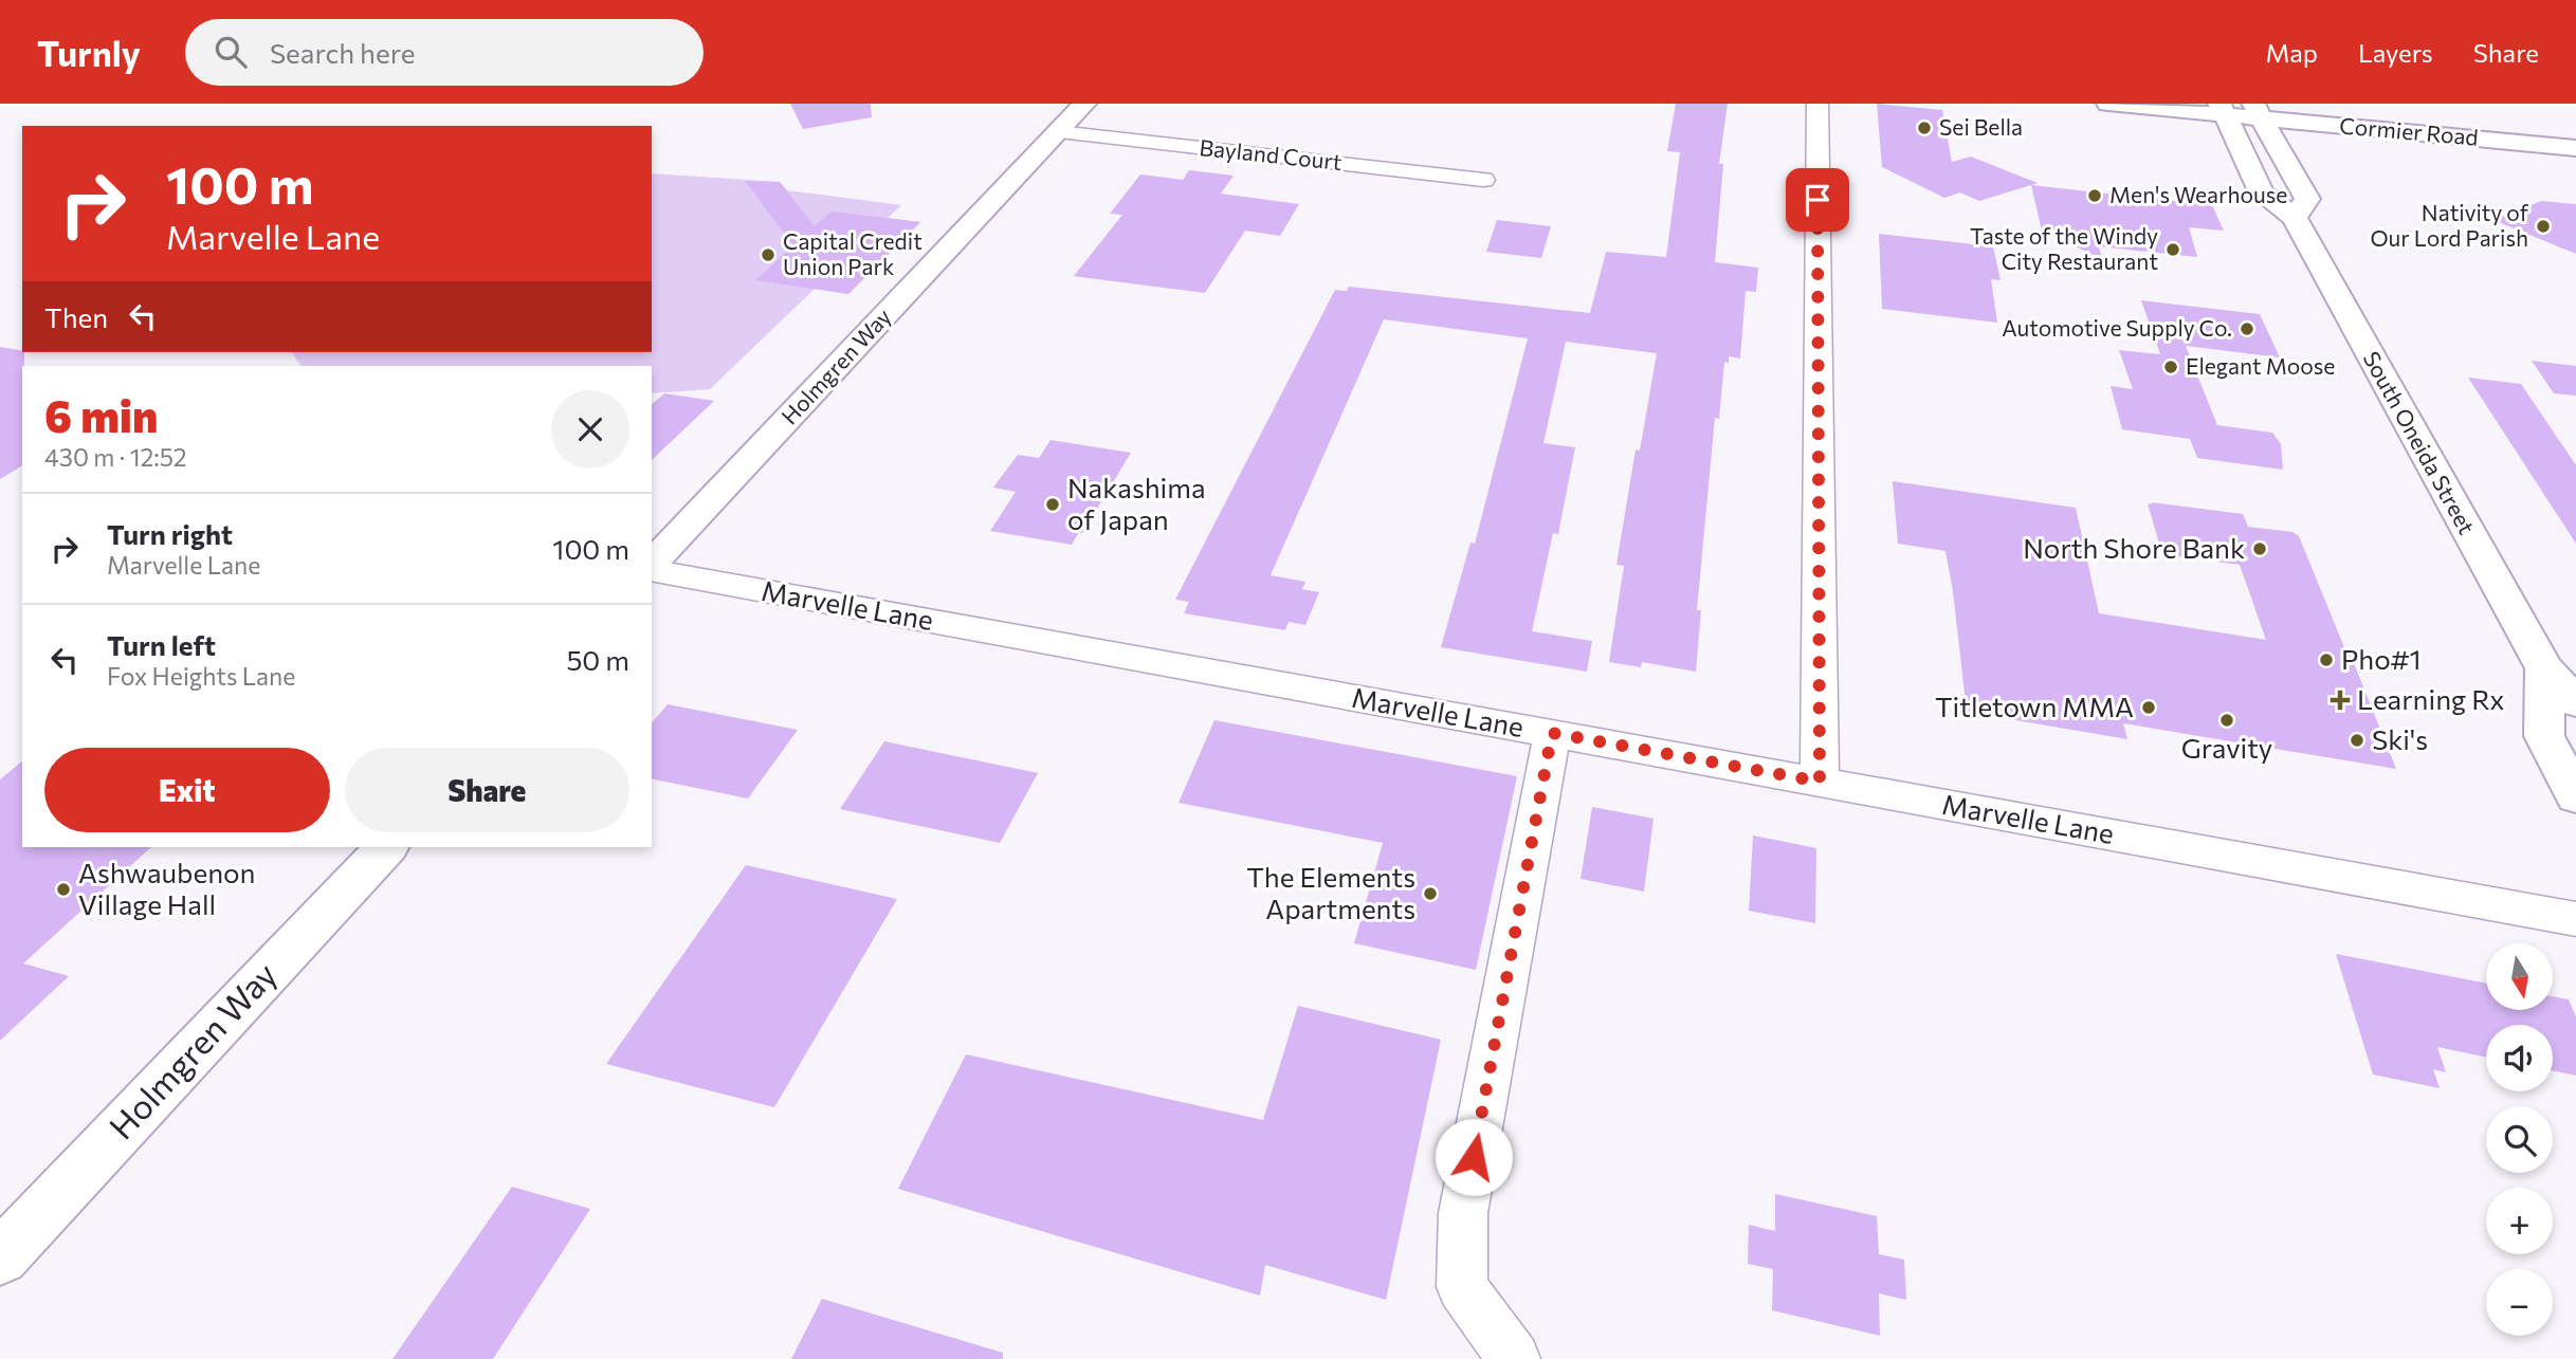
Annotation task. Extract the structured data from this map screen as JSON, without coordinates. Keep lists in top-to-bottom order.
{
  "streets": {
    "street": [
      "Cormier Road",
      "Bayland Court",
      "Holmgren Way",
      "South Oneida Street",
      "Marvelle Lane"
    ]
  },
  "crossings": [
    ["Cormier Road", "South Oneida Street"],
    ["Bayland Court", "Holmgren Way"]
  ],
  "places": {
    "other": [
      "Sei Bella",
      "Men's Wearhouse",
      "Nativity of Our Lord Parish",
      "Taste of the Windy City Restaurant",
      "Capital Credit Union Park",
      "Automotive Supply Co.",
      "Elegant Moose",
      "Nakashima of Japan",
      "North Shore Bank",
      "Pho#1",
      "Titletown MMA",
      "Gravity",
      "Ski's",
      "Ashwaubenon Village Hall",
      "The Elements Apartments"
    ],
    "health": ["Learning Rx"]
  },
  "north": "bottom",
  "page": {
    "header": "Turnly",
    "search": "Search here",
    "nav": ["Map", "Layers", "Share"],
    "turn": ["100 m", "Marvelle Lane"],
    "then": "Then",
    "heading": ["6 min", "430 m · 12:52"],
    "list": [
      {
        "name": "Turn right",
        "note": "Marvelle Lane",
        "value": "100 m"
      },
      {
        "name": "Turn left",
        "note": "Fox Heights Lane",
        "value": "50 m"
      }
    ],
    "buttons": ["Exit", "Share"],
    "map_buttons": ["+", "−"]
  }
}
